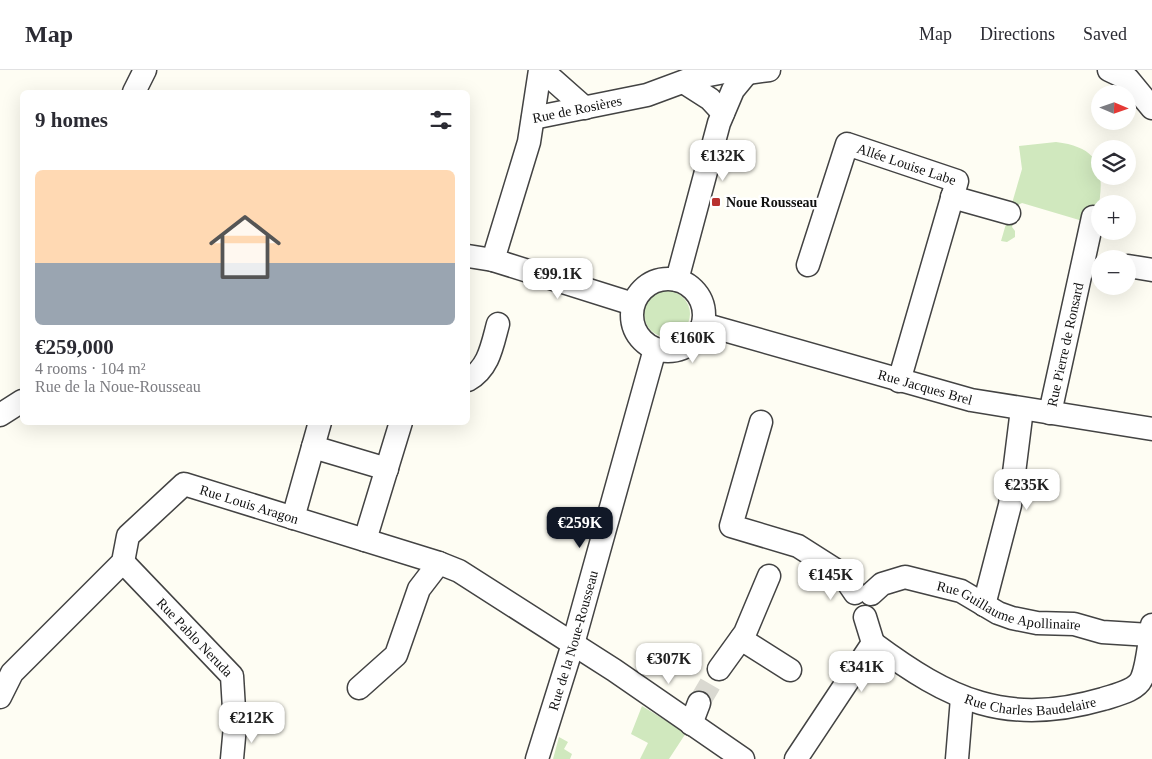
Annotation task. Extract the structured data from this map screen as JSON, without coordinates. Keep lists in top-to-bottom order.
{
  "streets": {
    "street": [
      "Rue de Rosières",
      "Allée Louise Labe",
      "Rue Pierre de Ronsard",
      "Rue Jacques Brel",
      "Rue Louis Aragon",
      "Rue Guillaume Apollinaire",
      "Rue Pablo Neruda",
      "Rue de la Noue-Rousseau",
      "Rue Charles Baudelaire"
    ]
  },
  "crossings": [
    ["Allée Louise Labe", "Rue Jacques Brel"],
    ["Rue Pierre de Ronsard", "Rue Jacques Brel"],
    ["Rue Jacques Brel", "Rue de la Noue-Rousseau"],
    ["Rue Louis Aragon", "Rue Pablo Neruda"],
    ["Rue Louis Aragon", "Rue de la Noue-Rousseau"],
    ["Rue Guillaume Apollinaire", "Rue Charles Baudelaire"]
  ],
  "places": {
    "transit": ["Noue Rousseau"]
  },
  "north": "right",
  "page": {
    "header": "Map",
    "nav": ["Map", "Directions", "Saved"],
    "map_buttons": ["+", "−"],
    "heading": "9 homes",
    "price": [
      "€132K",
      "€99.1K",
      "€160K",
      "€235K",
      "€259K",
      "€145K",
      "€307K",
      "€341K",
      "€212K"
    ],
    "list": [
      {
        "name": "€259,000",
        "note": "4 rooms · 104 m² · Rue de la Noue-Rousseau"
      }
    ]
  }
}
